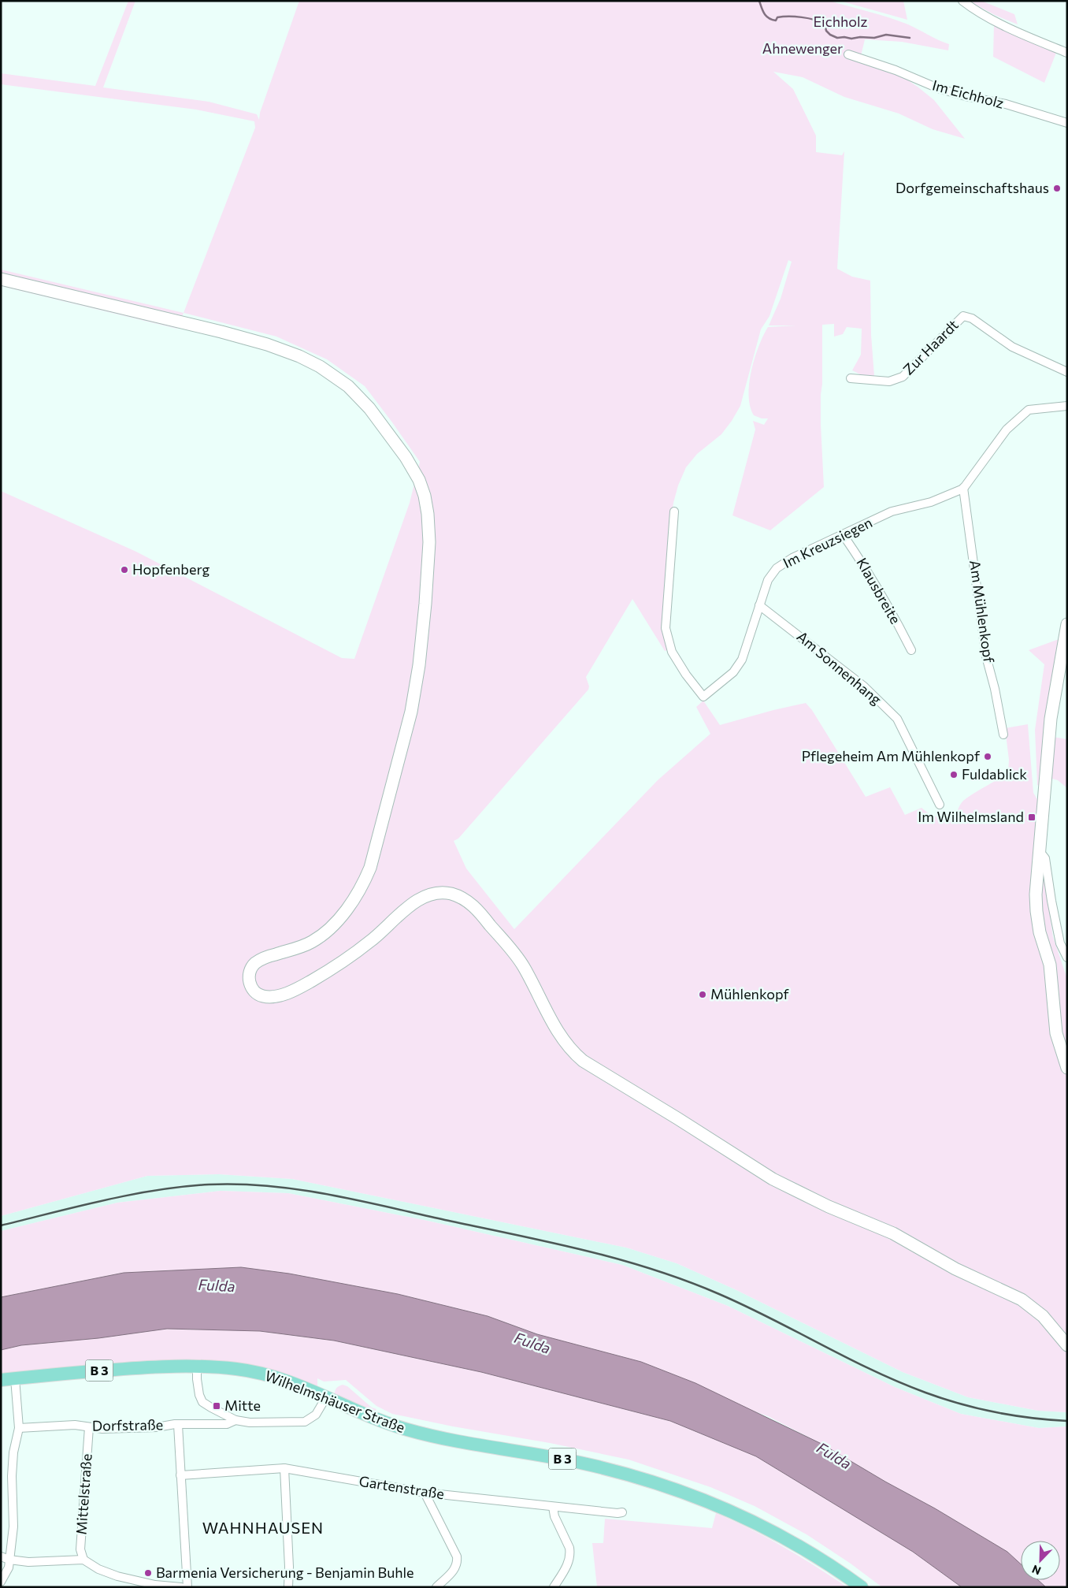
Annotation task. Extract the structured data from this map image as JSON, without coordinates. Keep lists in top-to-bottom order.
{
  "streets": {
    "main road": ["B 3", "Wilhelmshäuser Straße"],
    "street": [
      "Im Eichholz",
      "Zur Haardt",
      "Im Kreuzsiegen",
      "Klausbreite",
      "Am Mühlenkopf",
      "Am Sonnenhang",
      "Dorfstraße",
      "Gartenstraße",
      "Mittelstraße"
    ]
  },
  "crossings": [
    ["Im Kreuzsiegen", "Klausbreite"],
    ["Im Kreuzsiegen", "Am Mühlenkopf"],
    ["Im Kreuzsiegen", "Am Sonnenhang"],
    ["Wilhelmshäuser Straße", "Dorfstraße"],
    ["Dorfstraße", "Mittelstraße"]
  ],
  "districts": ["WAHNHAUSEN"],
  "water": ["Fulda"],
  "parks": ["Eichholz", "Ahnewenger"],
  "places": {
    "other": [
      "Dorfgemeinschaftshaus",
      "Hopfenberg",
      "Pflegeheim Am Mühlenkopf",
      "Fuldablick",
      "Mühlenkopf",
      "Barmenia Versicherung - Benjamin Buhle"
    ],
    "transit": ["Im Wilhelmsland", "Mitte"]
  },
  "north": "bottom left"
}
